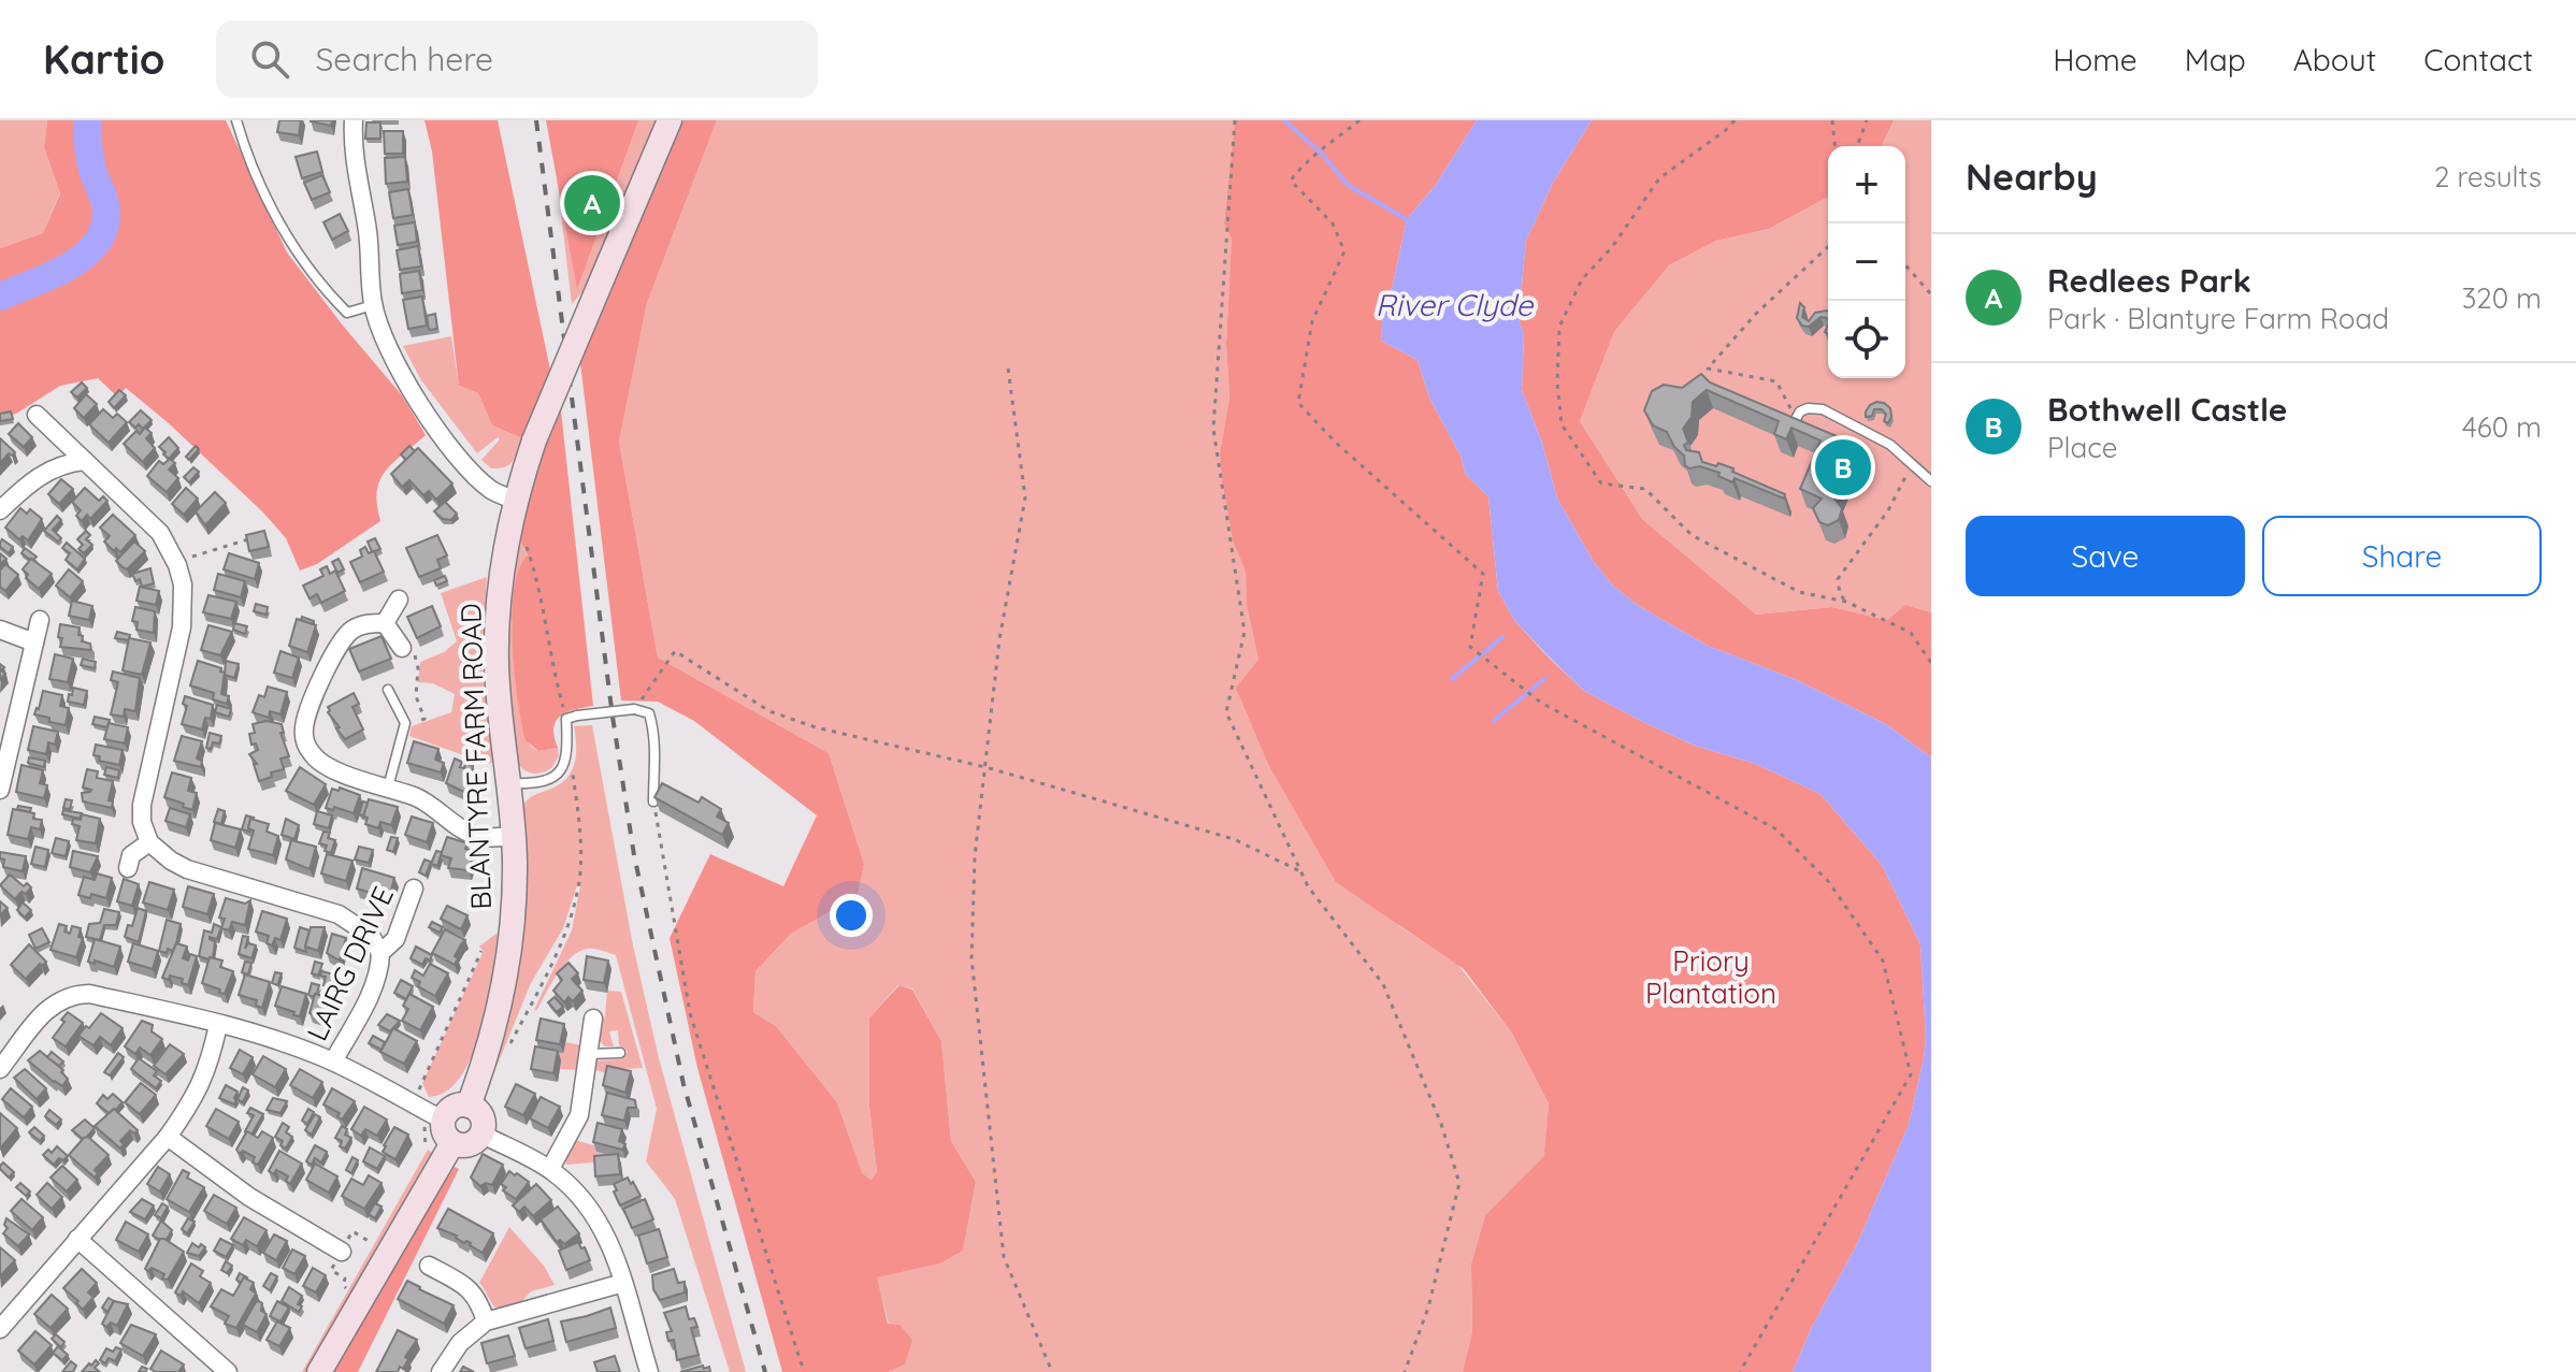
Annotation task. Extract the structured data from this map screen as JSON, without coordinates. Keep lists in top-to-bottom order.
{
  "streets": {
    "main road": ["BLANTYRE FARM ROAD"],
    "street": ["LAIRG DRIVE"]
  },
  "water": ["River Clyde"],
  "parks": ["Priory Plantation"],
  "page": {
    "header": "Kartio",
    "search": "Search here",
    "nav": [
      "Home",
      "Map",
      "About",
      "Contact"
    ],
    "heading": ["Nearby", "2 results"],
    "map_buttons": ["+", "−"],
    "pins": ["A", "B"],
    "list": [
      {
        "mark": "A",
        "name": "Redlees Park",
        "note": "Park · Blantyre Farm Road",
        "value": "320 m"
      },
      {
        "mark": "B",
        "name": "Bothwell Castle",
        "note": "Place",
        "value": "460 m"
      }
    ],
    "buttons": ["Save", "Share"]
  }
}
